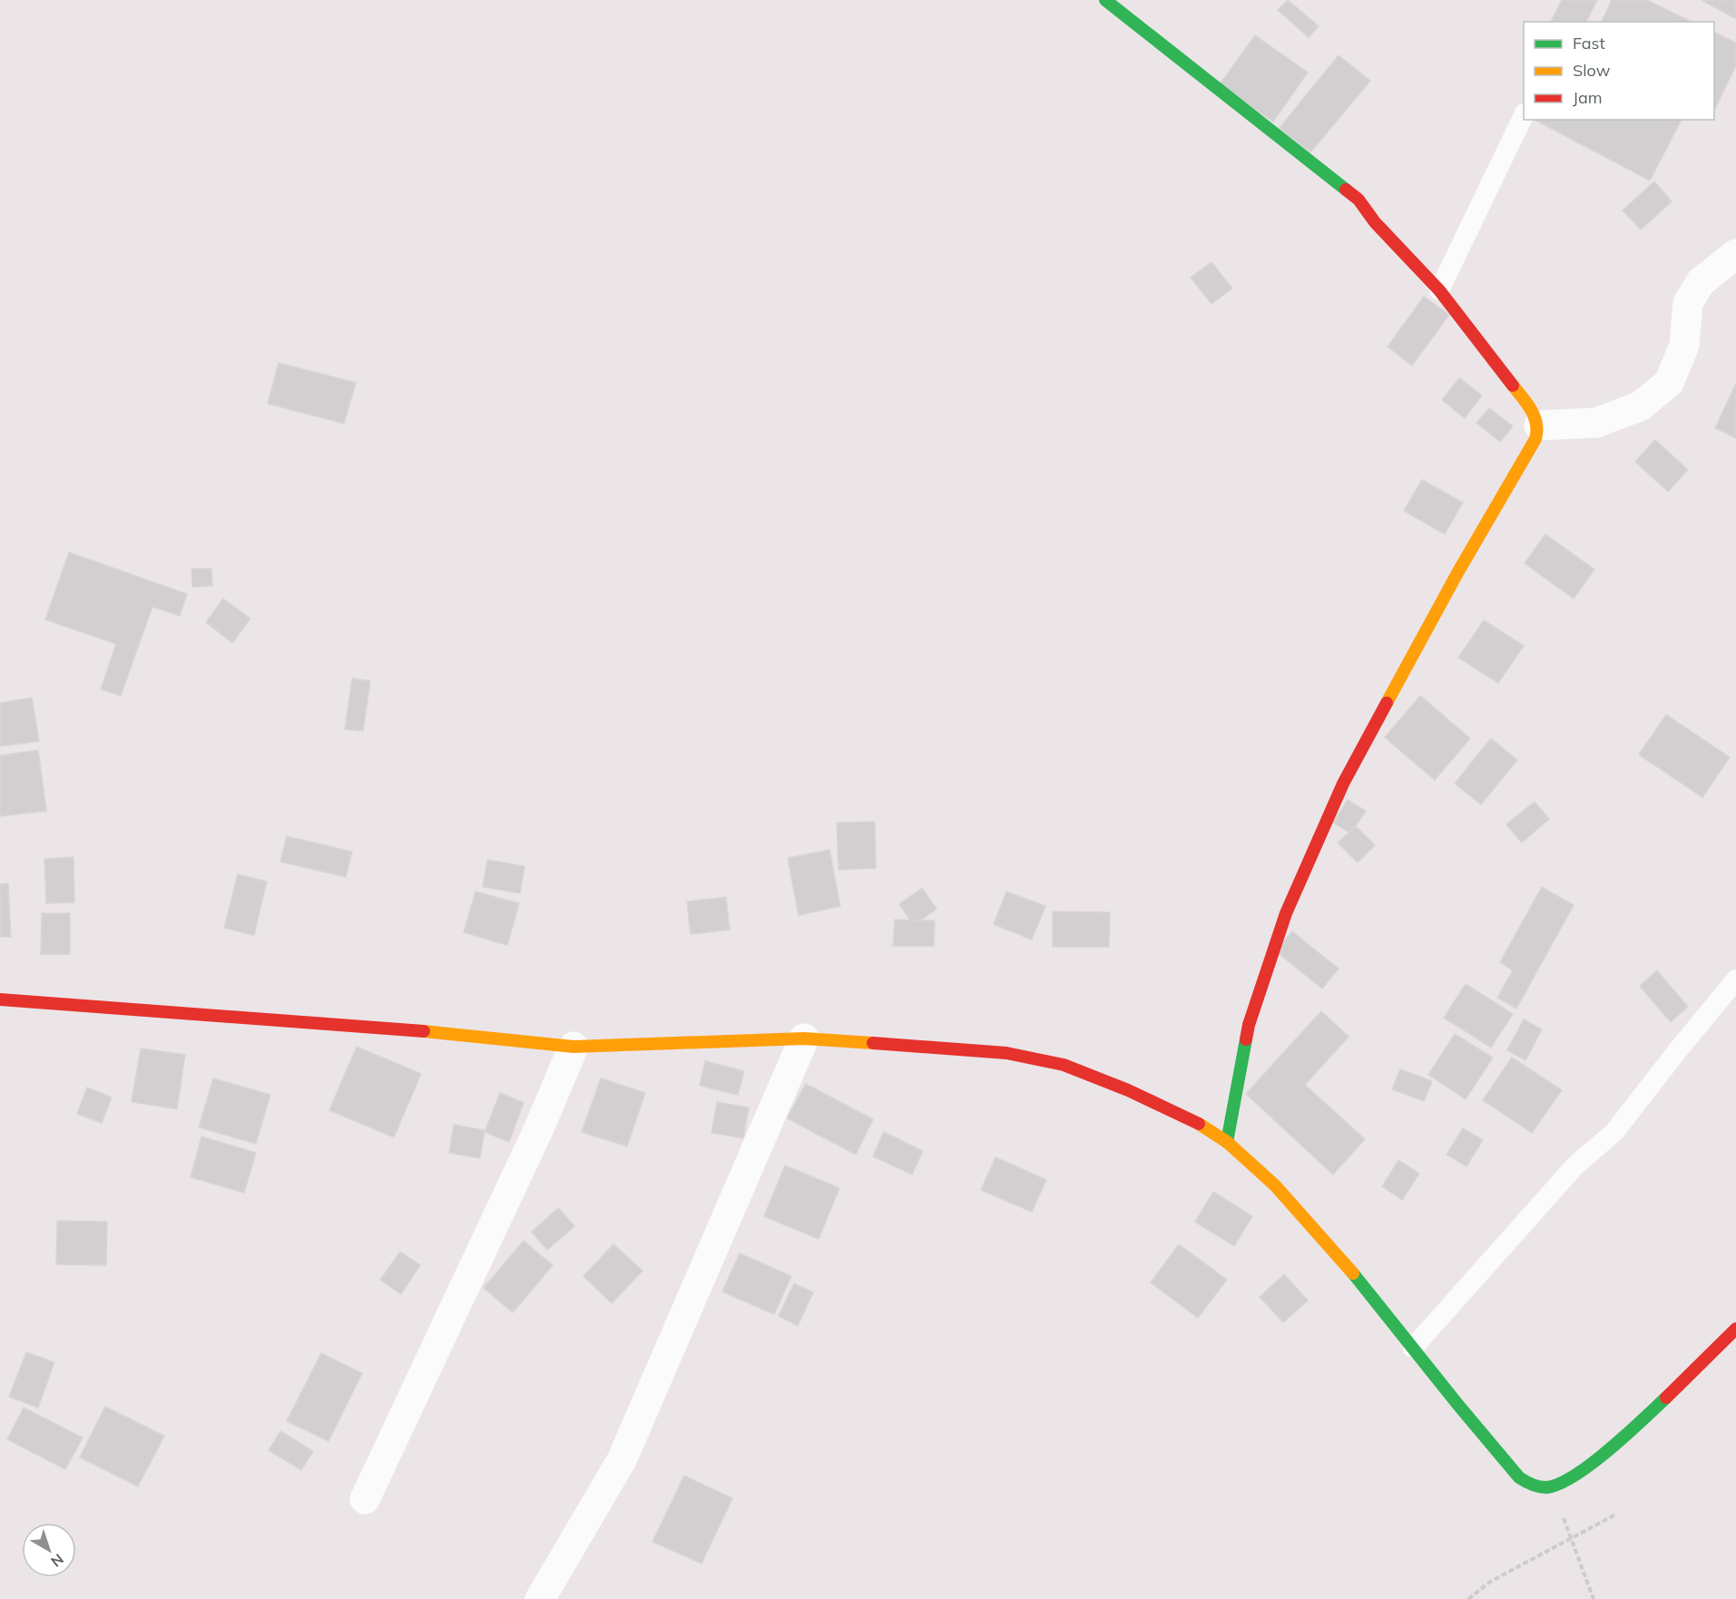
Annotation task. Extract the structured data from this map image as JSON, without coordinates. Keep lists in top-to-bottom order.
{
  "legend": ["Fast", "Slow", "Jam"],
  "north": "bottom right"
}
